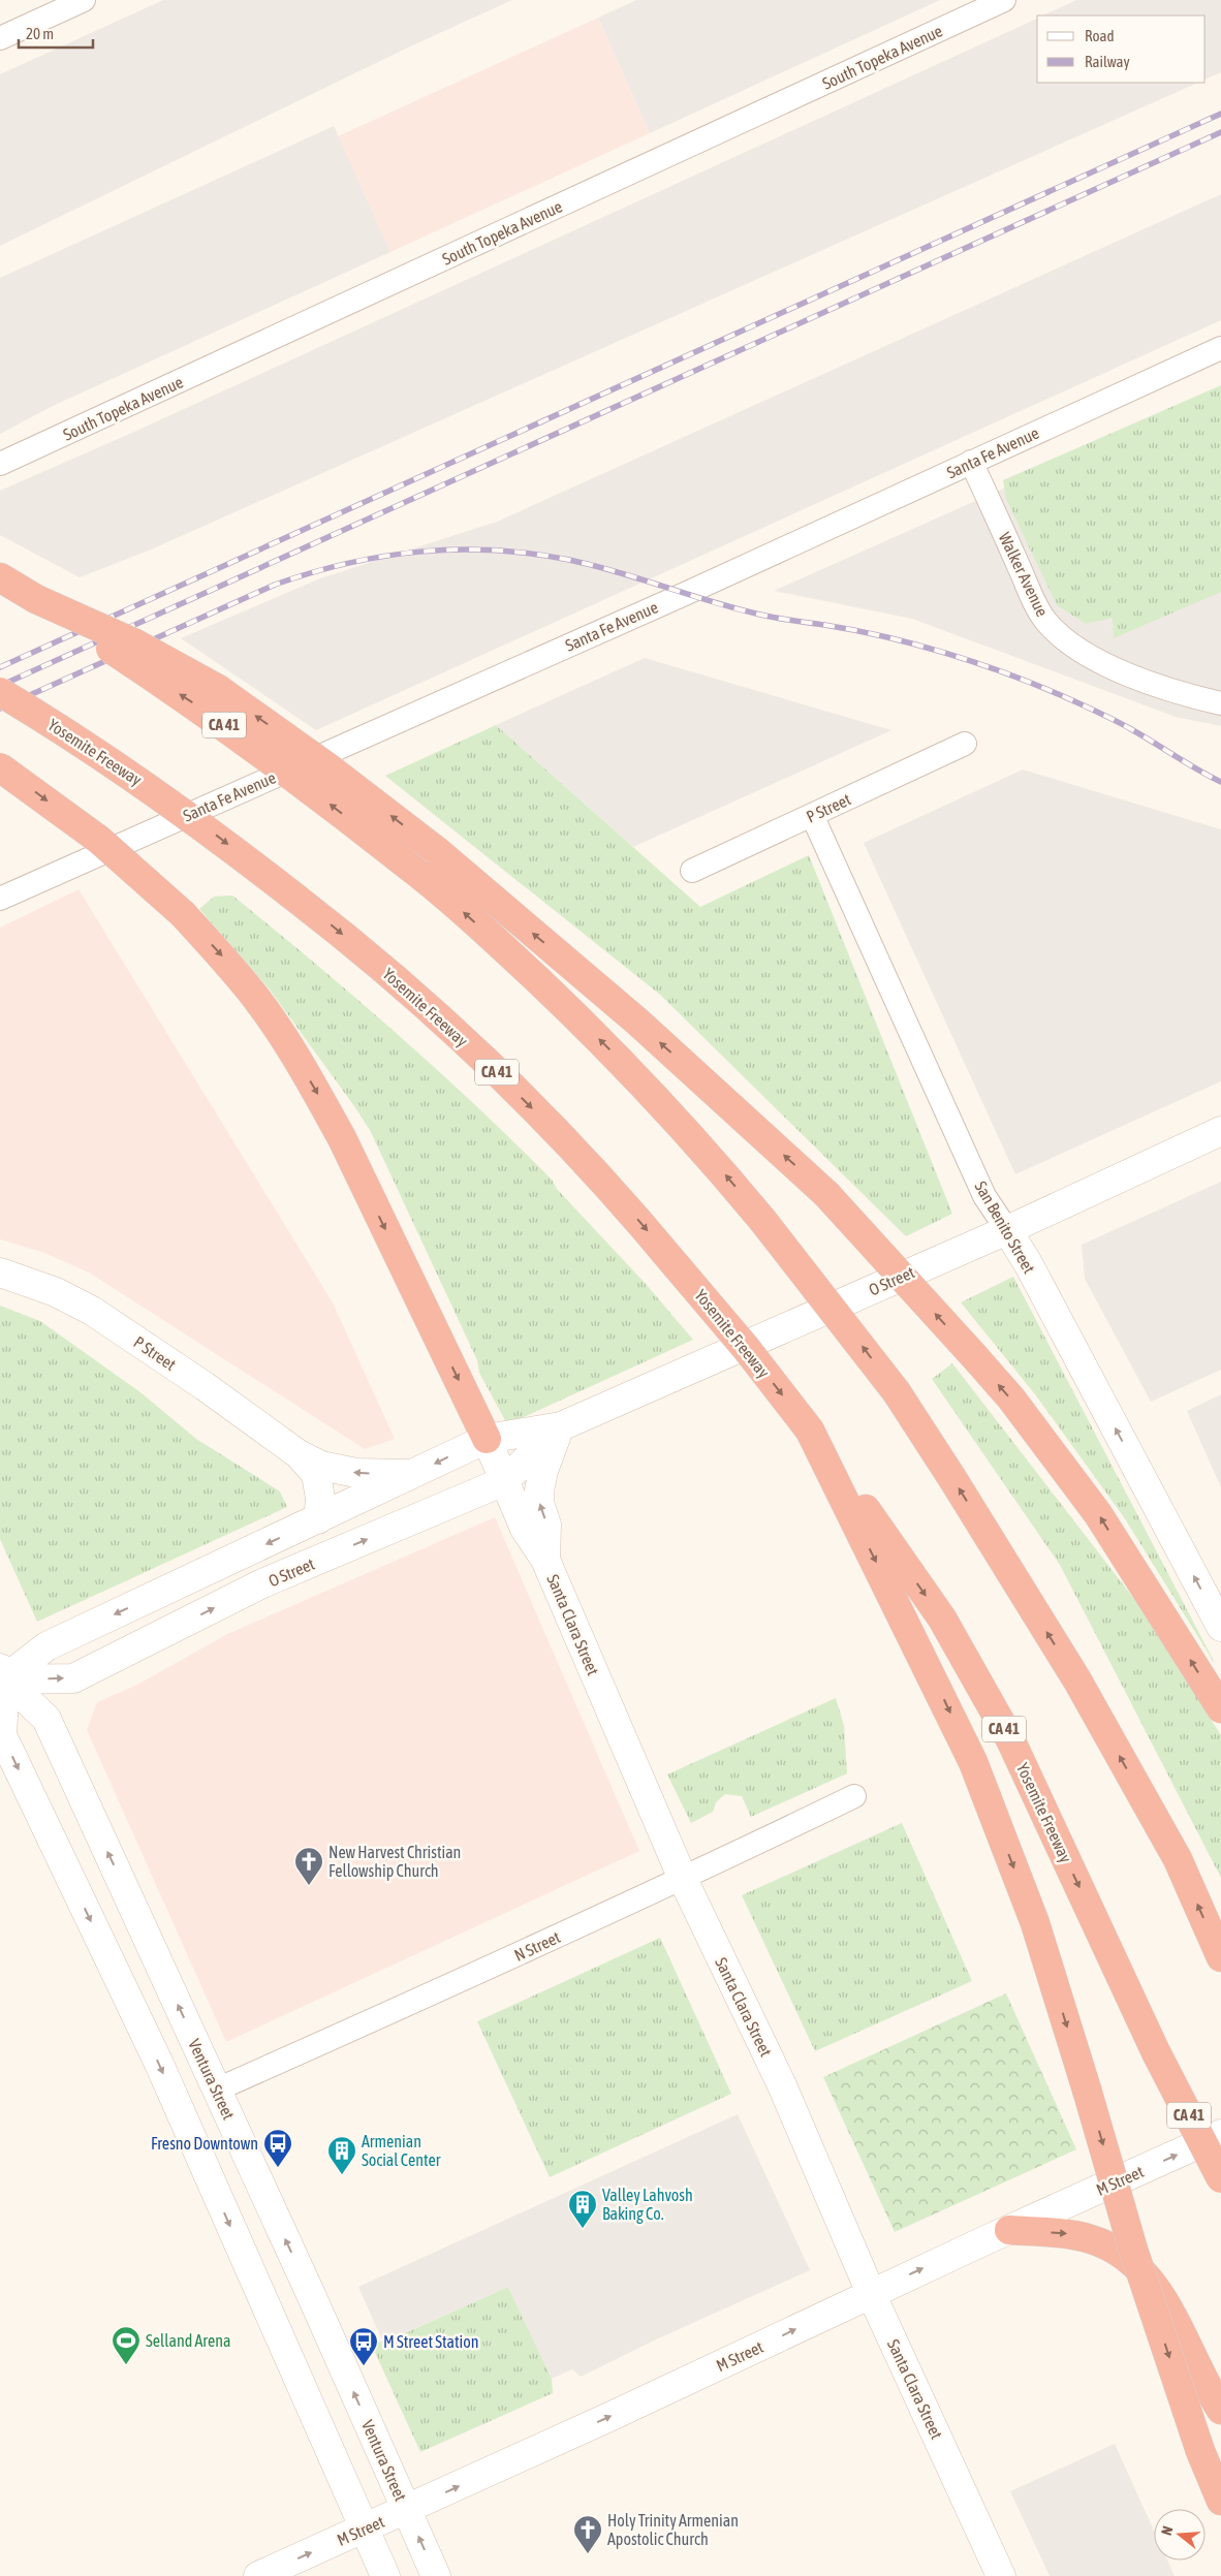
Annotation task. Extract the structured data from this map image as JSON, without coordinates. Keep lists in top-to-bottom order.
{
  "streets": {
    "highway": ["CA 41", "Yosemite Freeway"],
    "street": [
      "South Topeka Avenue",
      "Santa Fe Avenue",
      "Walker Avenue",
      "P Street",
      "San Benito Street",
      "O Street",
      "Santa Clara Street",
      "N Street",
      "Ventura Street",
      "M Street"
    ]
  },
  "crossings": [
    ["Santa Fe Avenue", "Walker Avenue"],
    ["P Street", "San Benito Street"],
    ["P Street", "O Street"],
    ["San Benito Street", "O Street"],
    ["O Street", "Santa Clara Street"],
    ["O Street", "Ventura Street"],
    ["Santa Clara Street", "N Street"],
    ["Santa Clara Street", "M Street"],
    ["N Street", "Ventura Street"],
    ["Ventura Street", "M Street"]
  ],
  "one_way": ["San Benito Street", "M Street"],
  "places": {
    "church": ["New Harvest Christian Fellowship Church", "Holy Trinity Armenian Apostolic Church"],
    "bus stop": ["Fresno Downtown", "M Street Station"],
    "building": ["Armenian Social Center", "Valley Lahvosh Baking Co."],
    "sports": ["Selland Arena"]
  },
  "legend": ["Road", "Railway"],
  "scale_bar": "20 m",
  "north": "left"
}
